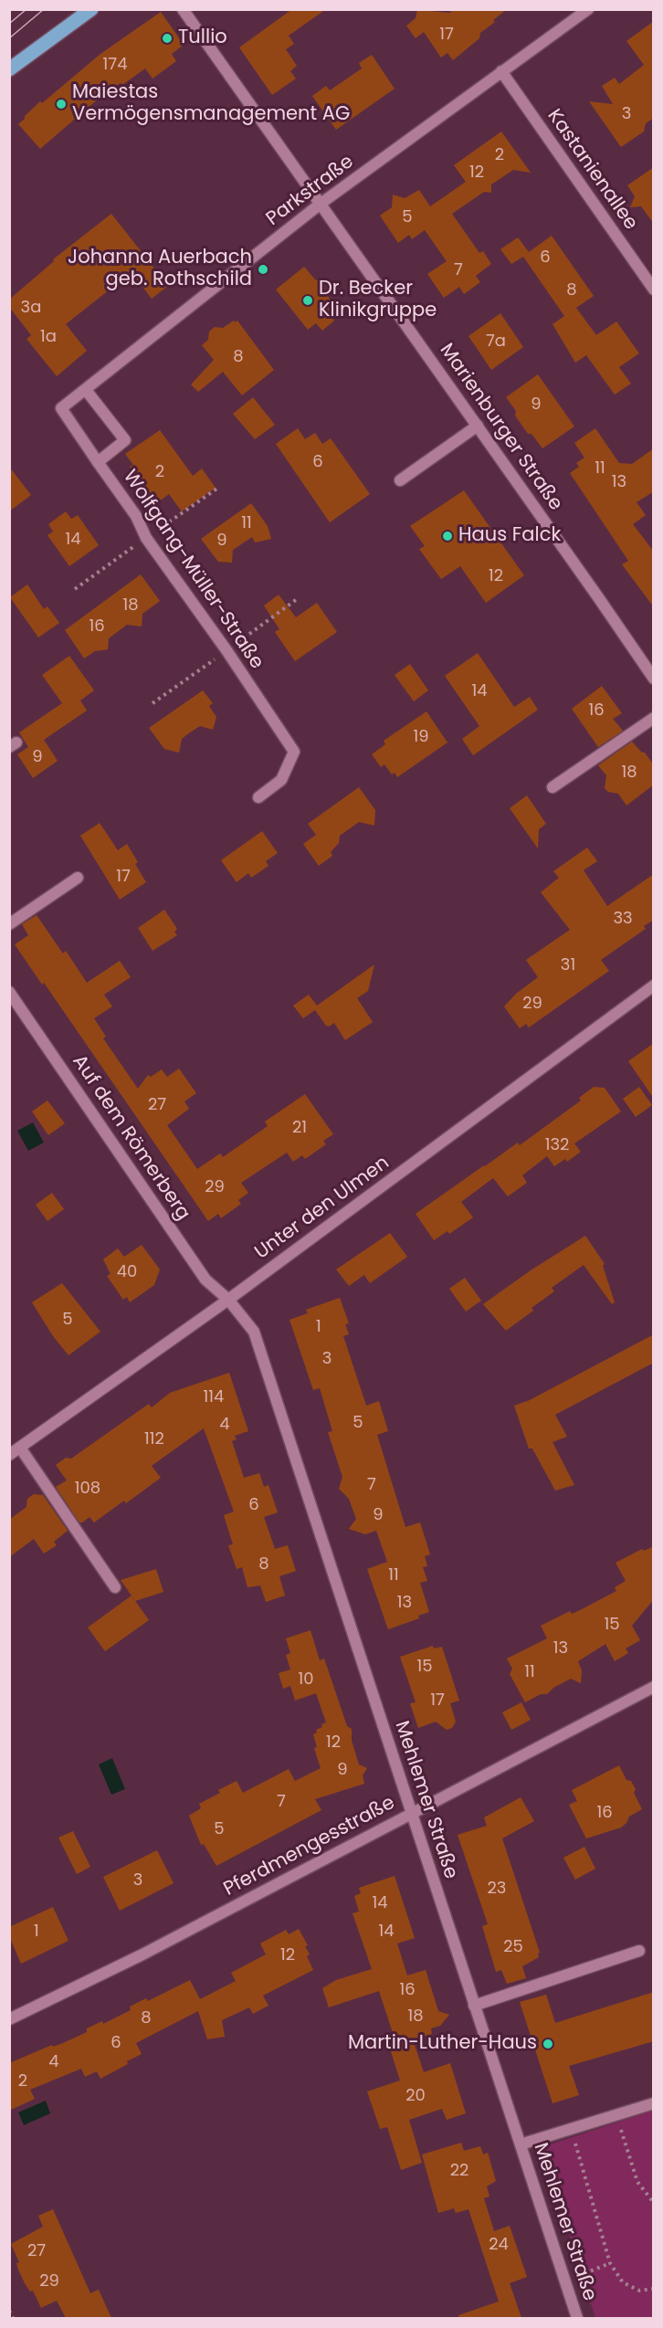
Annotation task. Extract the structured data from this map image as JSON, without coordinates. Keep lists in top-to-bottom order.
{
  "streets": {
    "street": [
      "Kastanienallee",
      "Parkstraße",
      "Marienburger Straße",
      "Wolfgang-Müller-Straße",
      "Auf dem Römerberg",
      "Unter den Ulmen",
      "Mehlemer Straße",
      "Pferdmengesstraße"
    ]
  },
  "crossings": [
    ["Kastanienallee", "Parkstraße"],
    ["Parkstraße", "Marienburger Straße"],
    ["Parkstraße", "Wolfgang-Müller-Straße"],
    ["Auf dem Römerberg", "Unter den Ulmen"],
    ["Auf dem Römerberg", "Mehlemer Straße"],
    ["Unter den Ulmen", "Mehlemer Straße"],
    ["Mehlemer Straße", "Pferdmengesstraße"]
  ],
  "places": [
    "Tullio",
    "Maiestas Vermögensmanagement AG",
    "Johanna Auerbach geb. Rothschild",
    "Dr. Becker Klinikgruppe",
    "Haus Falck",
    "Martin-Luther-Haus"
  ],
  "house_numbers": [
    "17",
    "174",
    "3",
    "2",
    "12",
    "5",
    "6",
    "7",
    "8",
    "3a",
    "1a",
    "7a",
    "8",
    "9",
    "6",
    "11",
    "2",
    "13",
    "11",
    "14",
    "9",
    "12",
    "18",
    "16",
    "14",
    "16",
    "19",
    "9",
    "18",
    "17",
    "33",
    "31",
    "29",
    "27",
    "21",
    "132",
    "29",
    "40",
    "5",
    "1",
    "3",
    "114",
    "5",
    "4",
    "112",
    "7",
    "108",
    "6",
    "9",
    "8",
    "11",
    "13",
    "15",
    "13",
    "15",
    "11",
    "10",
    "17",
    "12",
    "9",
    "7",
    "16",
    "5",
    "3",
    "23",
    "14",
    "1",
    "14",
    "25",
    "12",
    "16",
    "18",
    "8",
    "6",
    "4",
    "2",
    "20",
    "22",
    "24",
    "27",
    "29"
  ]
}
